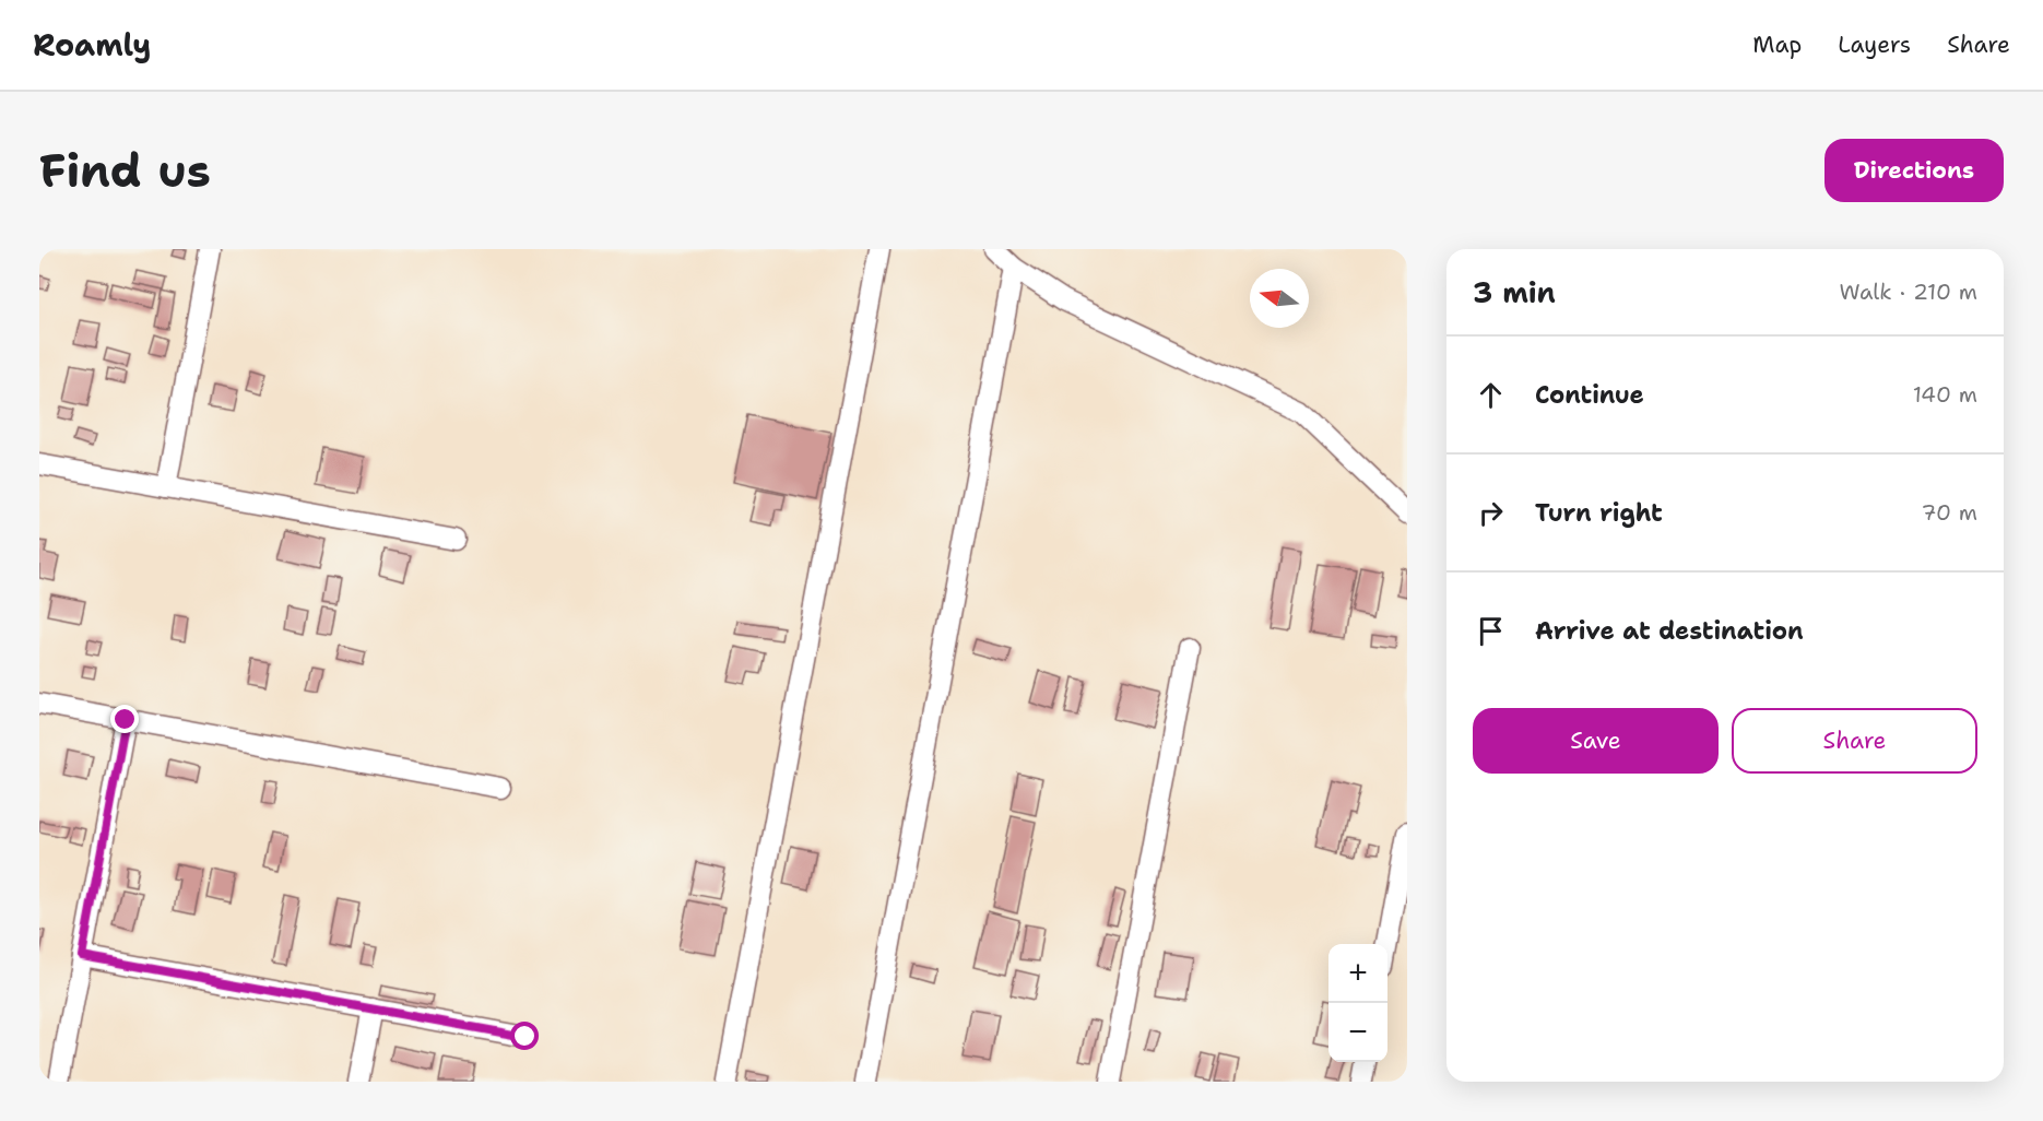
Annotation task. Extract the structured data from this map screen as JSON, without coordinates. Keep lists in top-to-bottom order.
{
  "north": "left",
  "page": {
    "header": "Roamly",
    "nav": ["Map", "Layers", "Share"],
    "buttons": [
      "Directions",
      ["Save", "Share"]
    ],
    "title": "Find us",
    "heading": ["3 min", "Walk · 210 m"],
    "list": [
      ["Continue", "140 m"],
      ["Turn right", "70 m"],
      "Arrive at destination"
    ],
    "map_buttons": ["+", "−"]
  }
}
